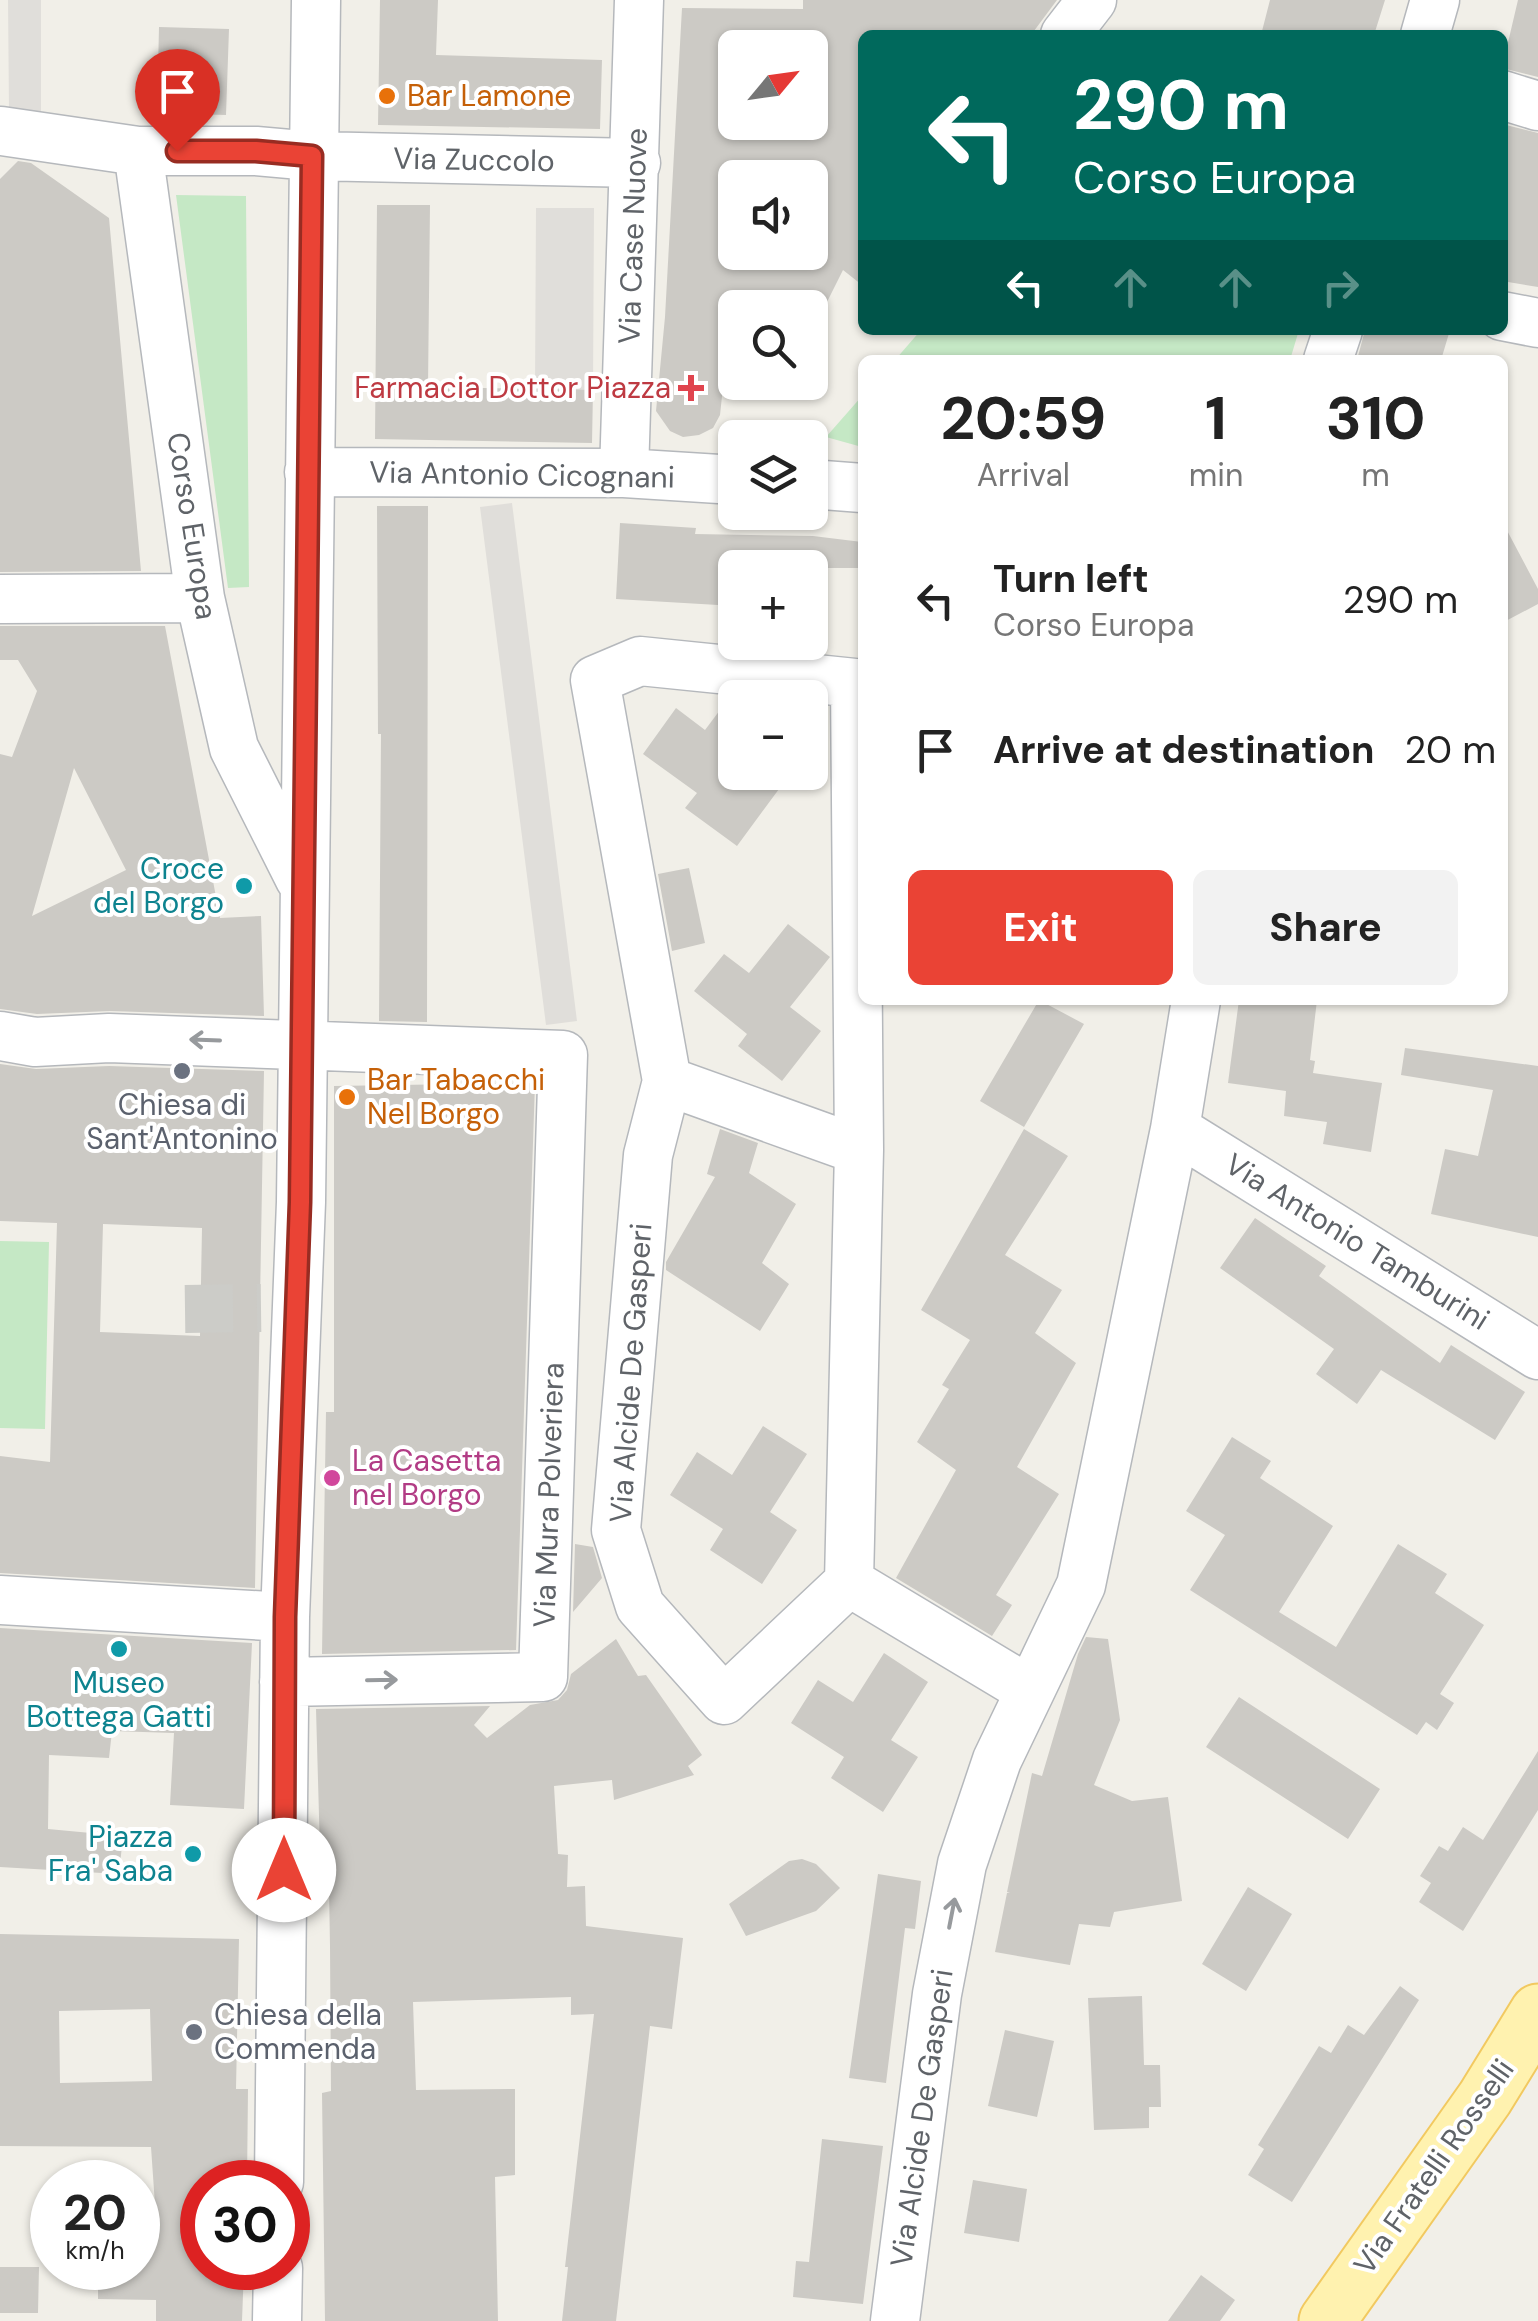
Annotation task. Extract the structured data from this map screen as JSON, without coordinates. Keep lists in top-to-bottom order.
{
  "streets": {
    "main road": ["Via Fratelli Rosselli"],
    "street": [
      "Via Zuccolo",
      "Via Case Nuove",
      "Via Antonio Cicognani",
      "Corso Europa",
      "Via Antonio Tamburini",
      "Via Alcide De Gasperi",
      "Via Mura Polveriera"
    ]
  },
  "crossings": [
    ["Via Zuccolo", "Via Case Nuove"],
    ["Via Zuccolo", "Corso Europa"],
    ["Via Case Nuove", "Via Antonio Cicognani"],
    ["Via Antonio Cicognani", "Corso Europa"],
    ["Corso Europa", "Via Mura Polveriera"],
    ["Via Antonio Tamburini", "Via Alcide De Gasperi"]
  ],
  "places": {
    "other": [
      "Bar Lamone",
      "Croce del Borgo",
      "Chiesa di Sant'Antonino",
      "Bar Tabacchi Nel Borgo",
      "La Casetta nel Borgo",
      "Museo Bottega Gatti",
      "Piazza Fra' Saba",
      "Chiesa della Commenda"
    ],
    "health": ["Farmacia Dottor Piazza"]
  },
  "north": "top right",
  "page": {
    "map_buttons": ["+", "−"],
    "turn": ["290 m", "Corso Europa"],
    "eta": [
      "20:59",
      "Arrival",
      "1",
      "min",
      "310",
      "m"
    ],
    "list": [
      {
        "name": "Turn left",
        "note": "Corso Europa",
        "value": "290 m"
      },
      {
        "name": "Arrive at destination",
        "value": "20 m"
      }
    ],
    "buttons": ["Exit", "Share"],
    "speed": "20 km/h",
    "limit": "30"
  }
}
